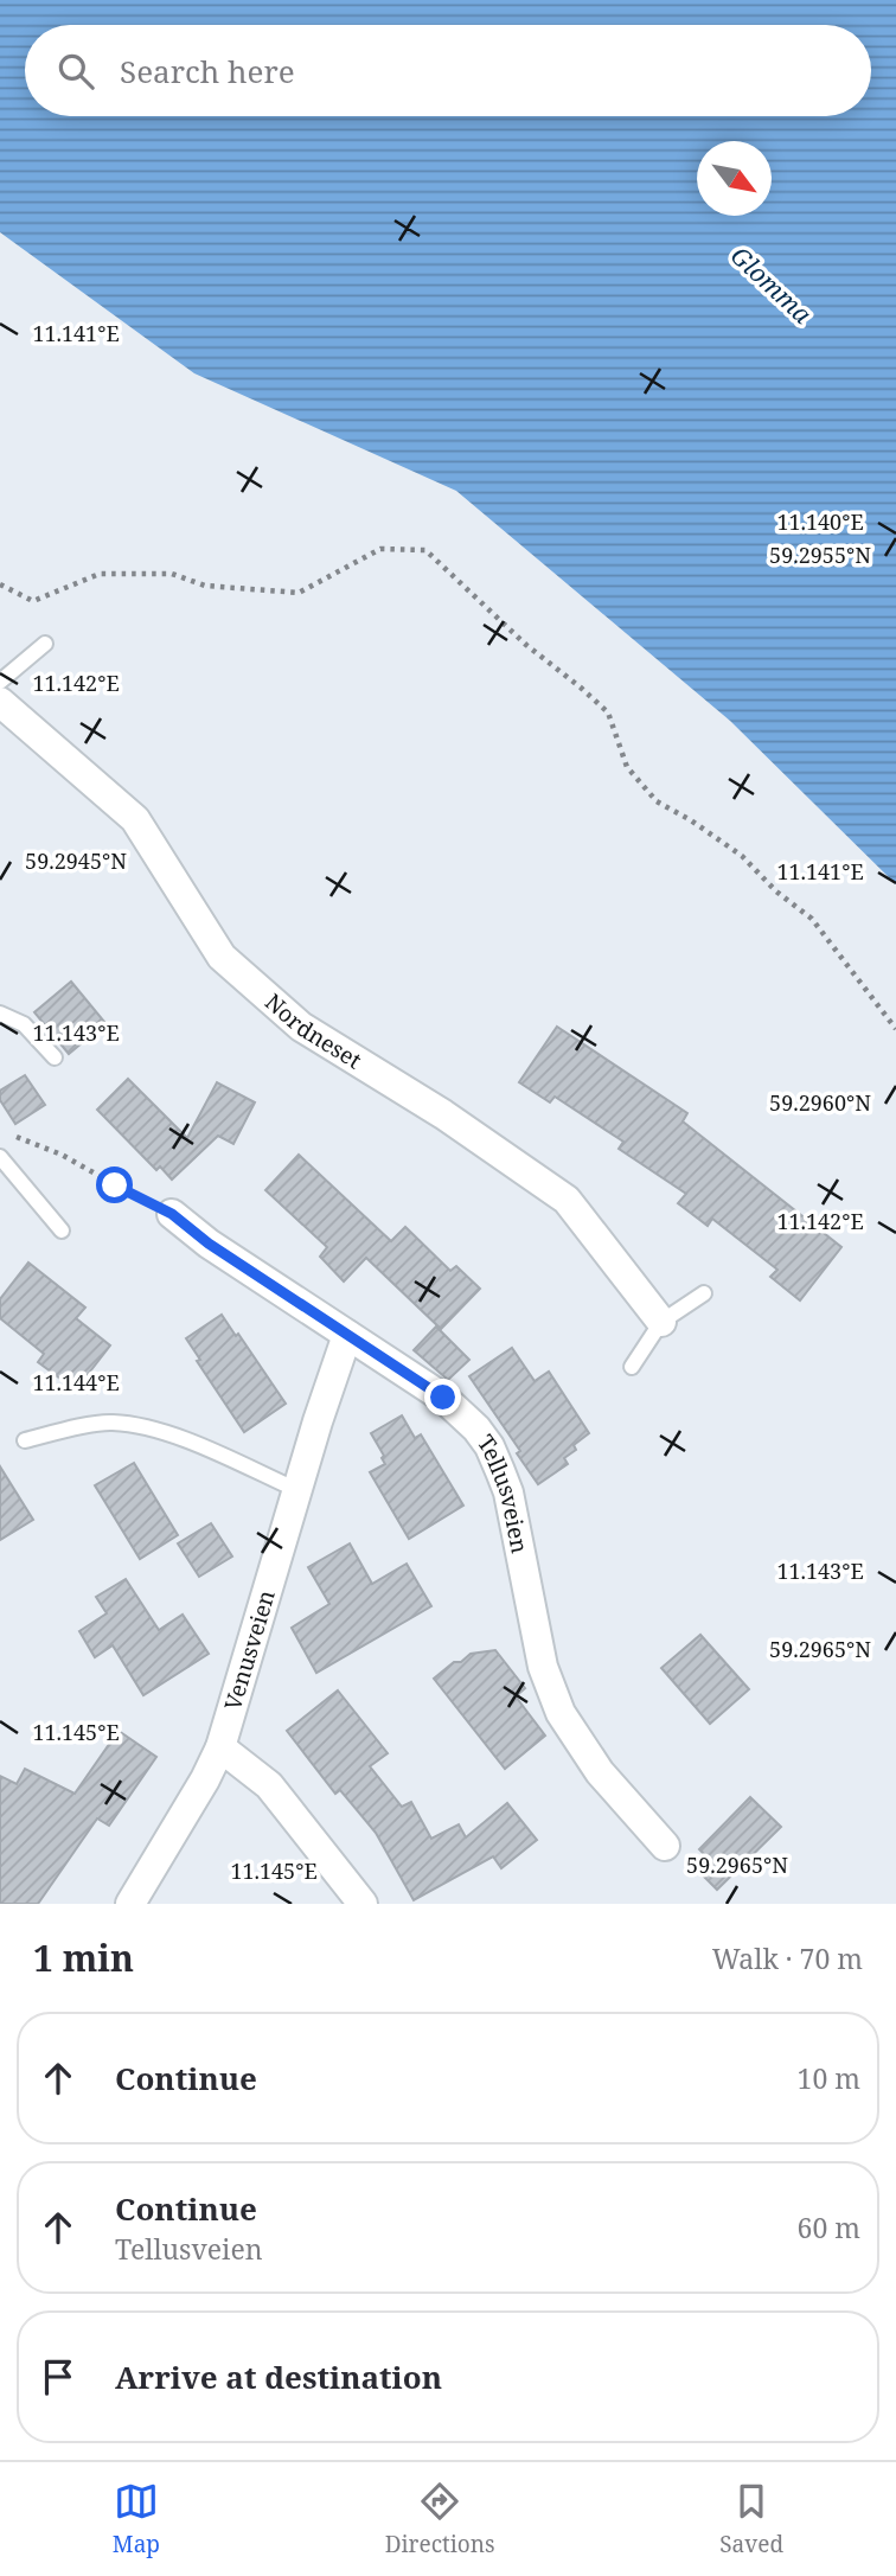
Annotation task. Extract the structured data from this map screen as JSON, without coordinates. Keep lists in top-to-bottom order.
{
  "streets": {
    "street": ["Nordneset", "Tellusveien", "Venusveien"]
  },
  "crossings": [
    ["Tellusveien", "Venusveien"]
  ],
  "water": ["Glomma"],
  "north": "bottom right",
  "page": {
    "search": "Search here",
    "heading": ["1 min", "Walk · 70 m"],
    "list": [
      ["Continue", "10 m"],
      ["Continue", "Tellusveien", "60 m"],
      "Arrive at destination"
    ],
    "nav": ["Map", "Directions", "Saved"]
  },
  "coordinates": [
    "11.141°E",
    "11.140°E",
    "59.2955°N",
    "11.142°E",
    "59.2945°N",
    "11.143°E",
    "59.2960°N",
    "11.144°E",
    "59.2965°N",
    "11.145°E"
  ]
}
